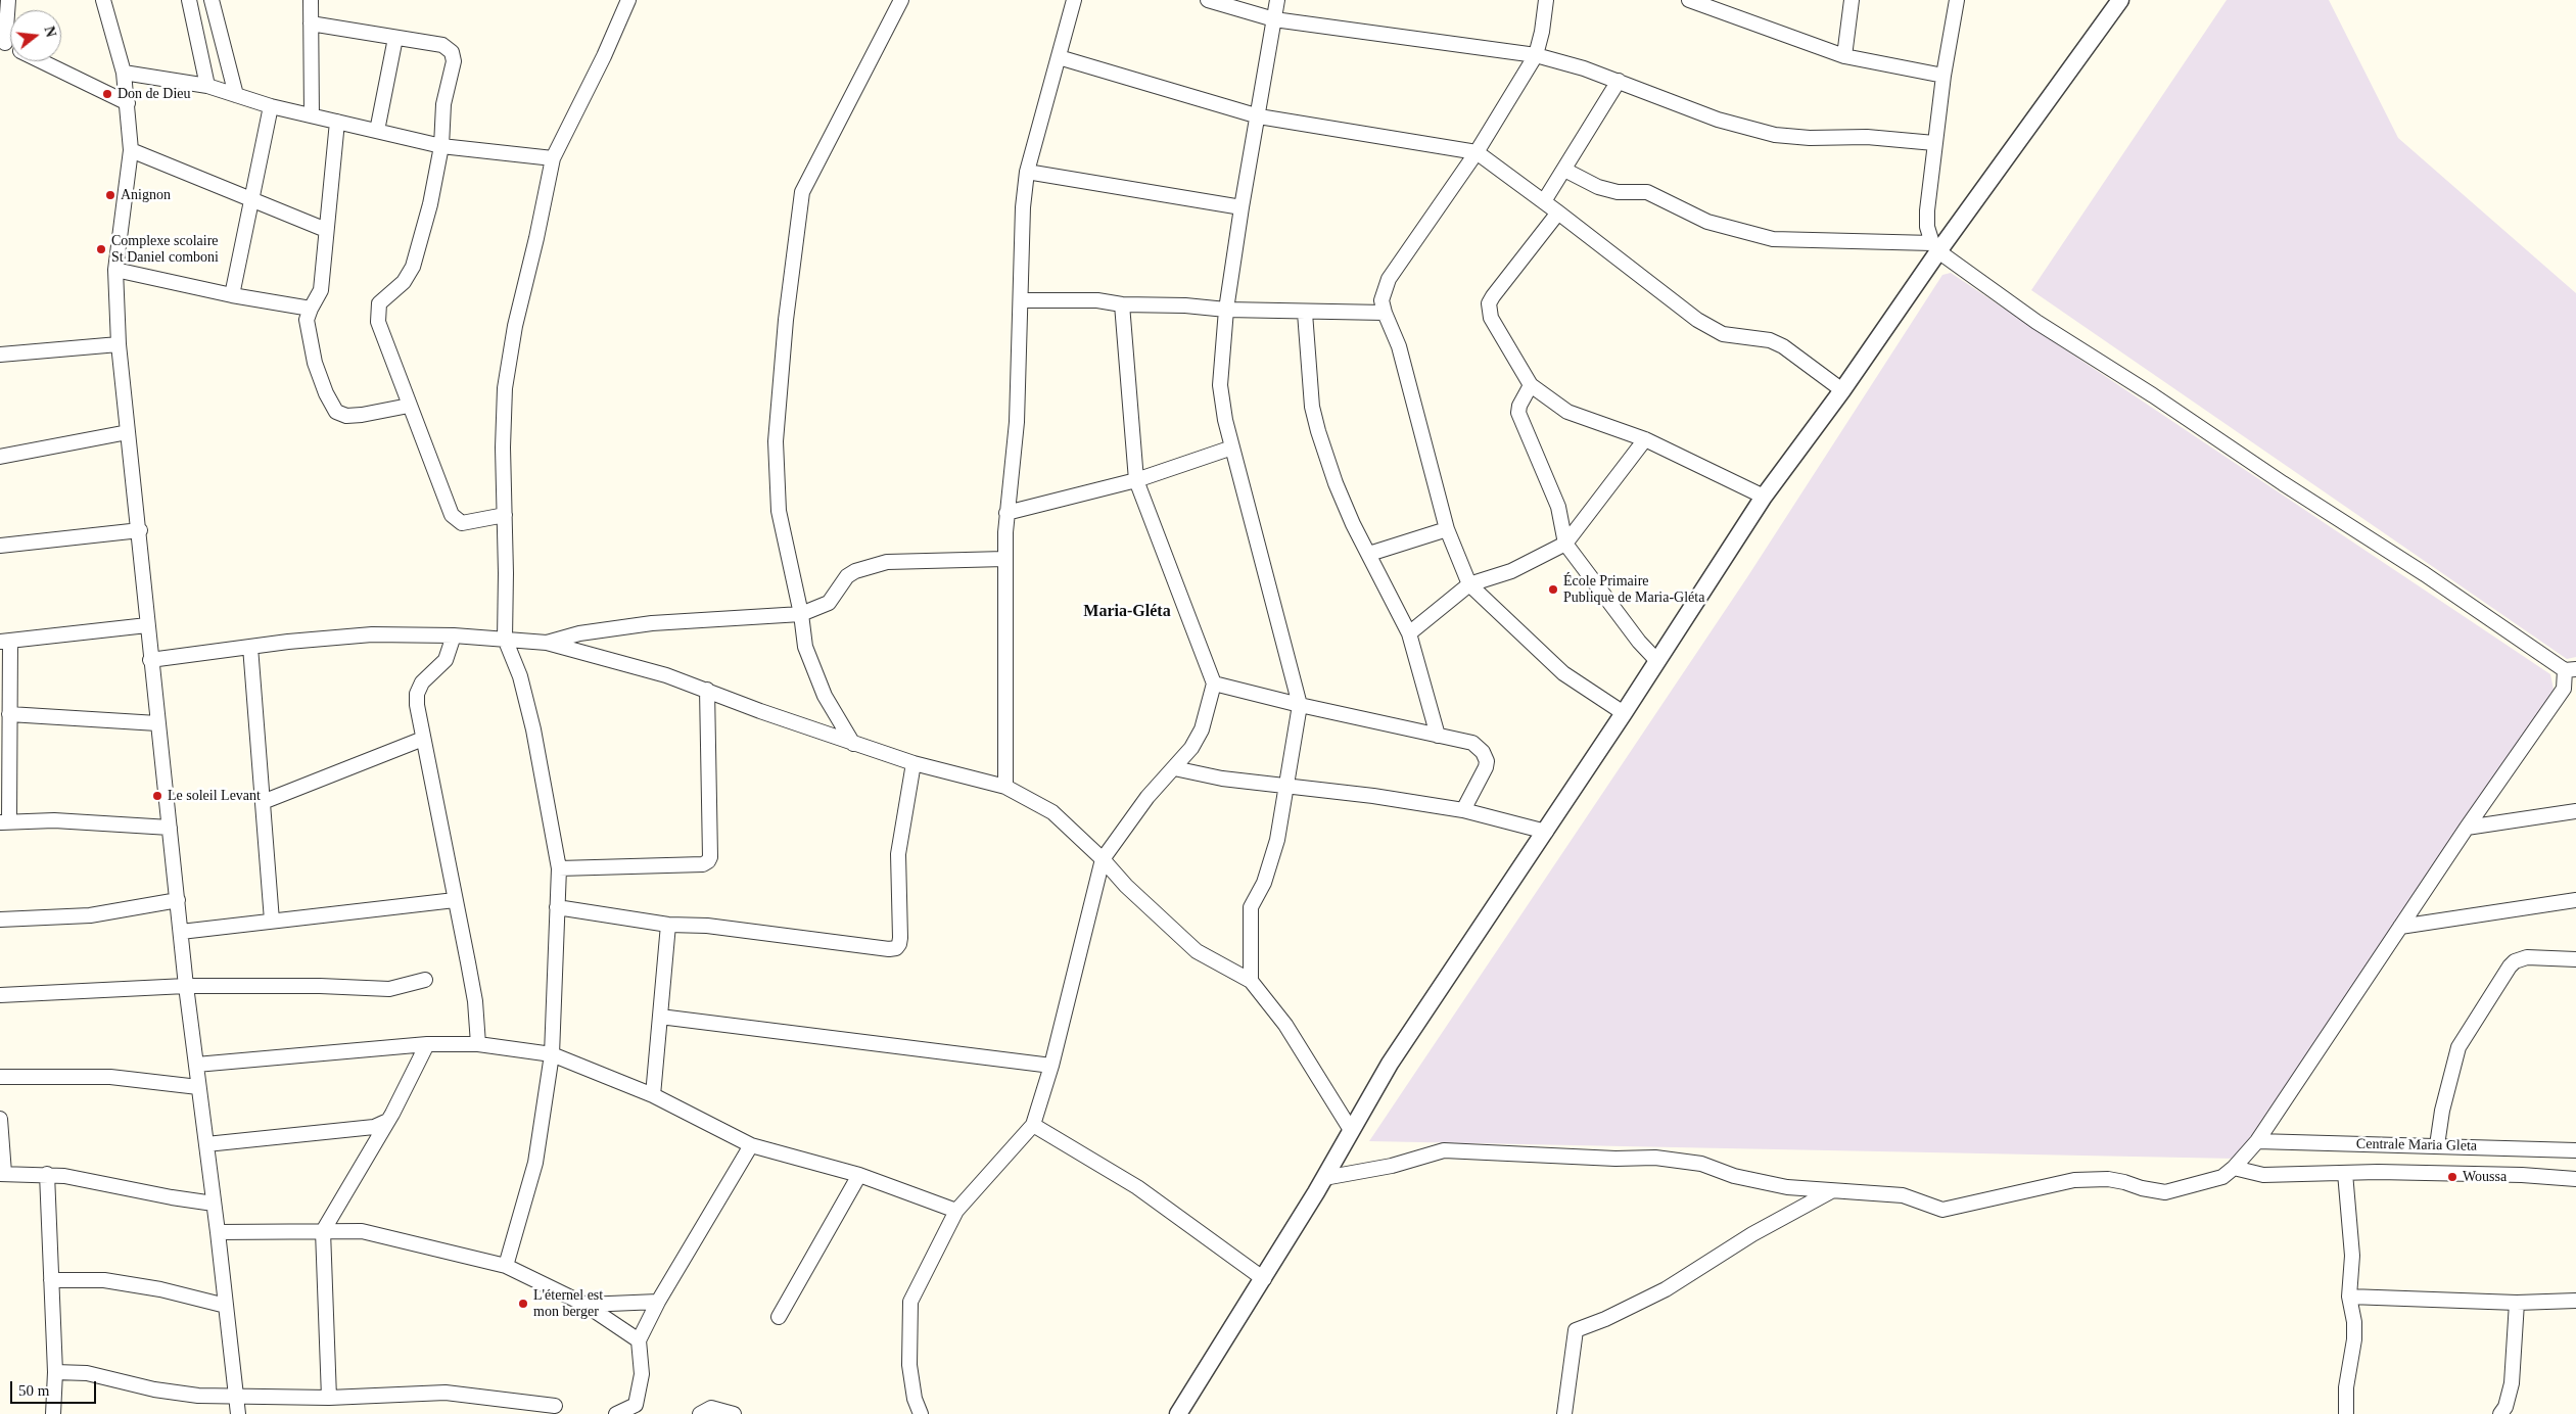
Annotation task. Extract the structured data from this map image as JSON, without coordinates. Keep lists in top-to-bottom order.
{
  "streets": {
    "street": ["Centrale Maria Gleta"]
  },
  "districts": ["Maria-Gléta"],
  "places": [
    "Don de Dieu",
    "Anignon",
    "Complexe scolaire St Daniel comboni",
    "École Primaire Publique de Maria-Gléta",
    "Le soleil Levant",
    "Woussa",
    "L'éternel est mon berger"
  ],
  "scale_bar": "50 m",
  "north": "right"
}
